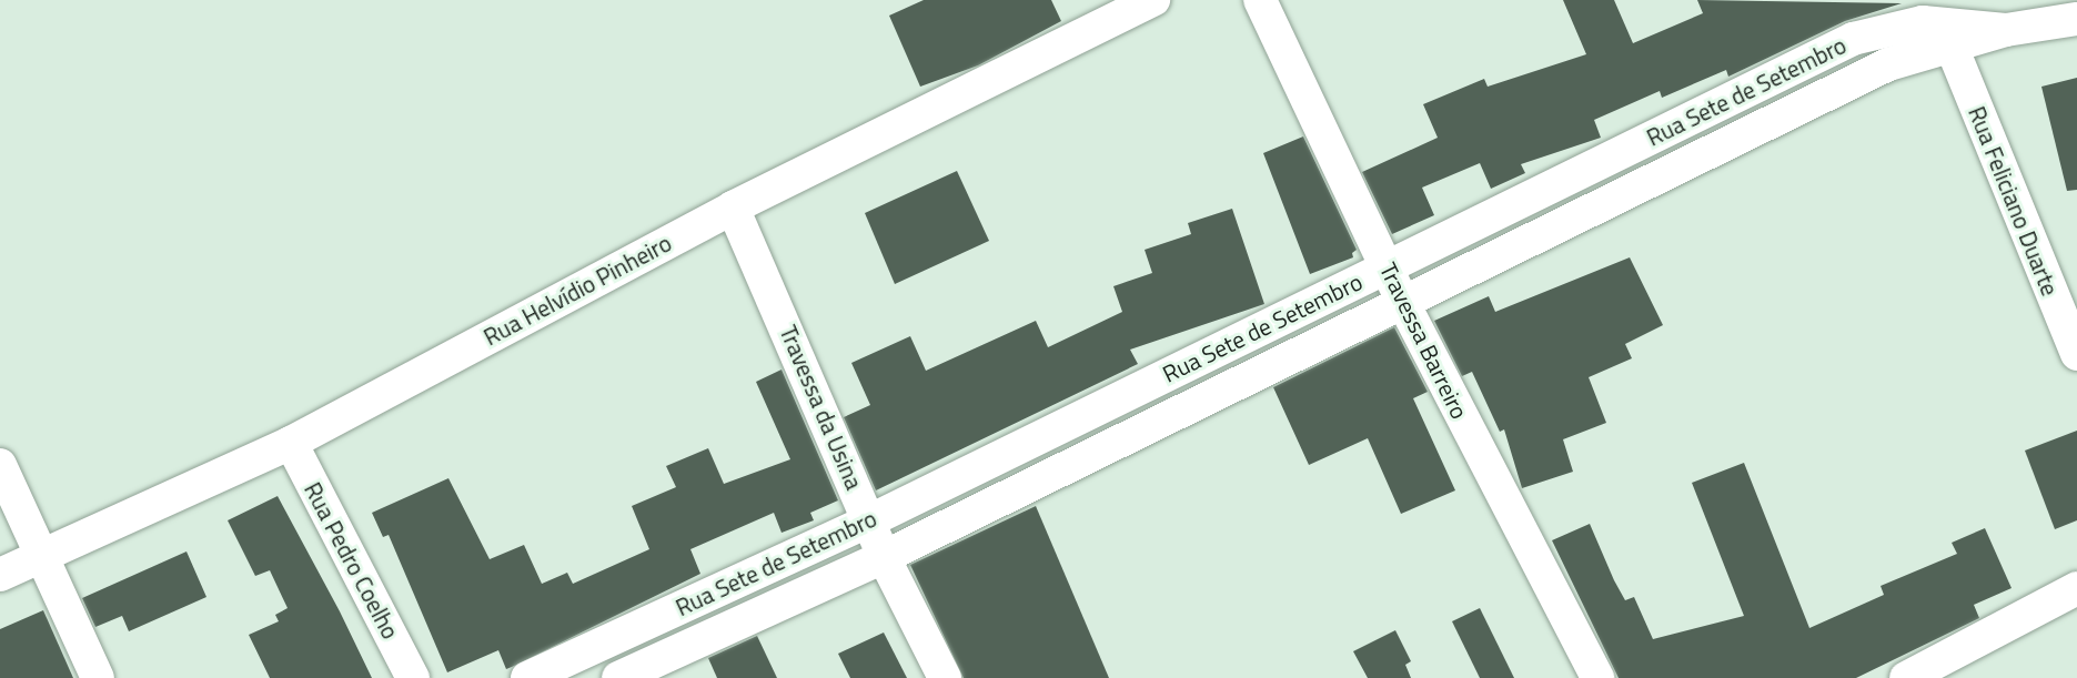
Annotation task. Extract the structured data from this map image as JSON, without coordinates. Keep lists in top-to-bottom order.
{
  "streets": {
    "street": [
      "Rua Sete de Setembro",
      "Rua Feliciano Duarte",
      "Rua Helvídio Pinheiro",
      "Travessa Barreiro",
      "Travessa da Usina",
      "Rua Pedro Coelho"
    ]
  },
  "crossings": [
    ["Rua Sete de Setembro", "Rua Feliciano Duarte"],
    ["Rua Sete de Setembro", "Travessa Barreiro"],
    ["Rua Sete de Setembro", "Travessa da Usina"],
    ["Rua Helvídio Pinheiro", "Travessa da Usina"],
    ["Rua Helvídio Pinheiro", "Rua Pedro Coelho"]
  ]
}
